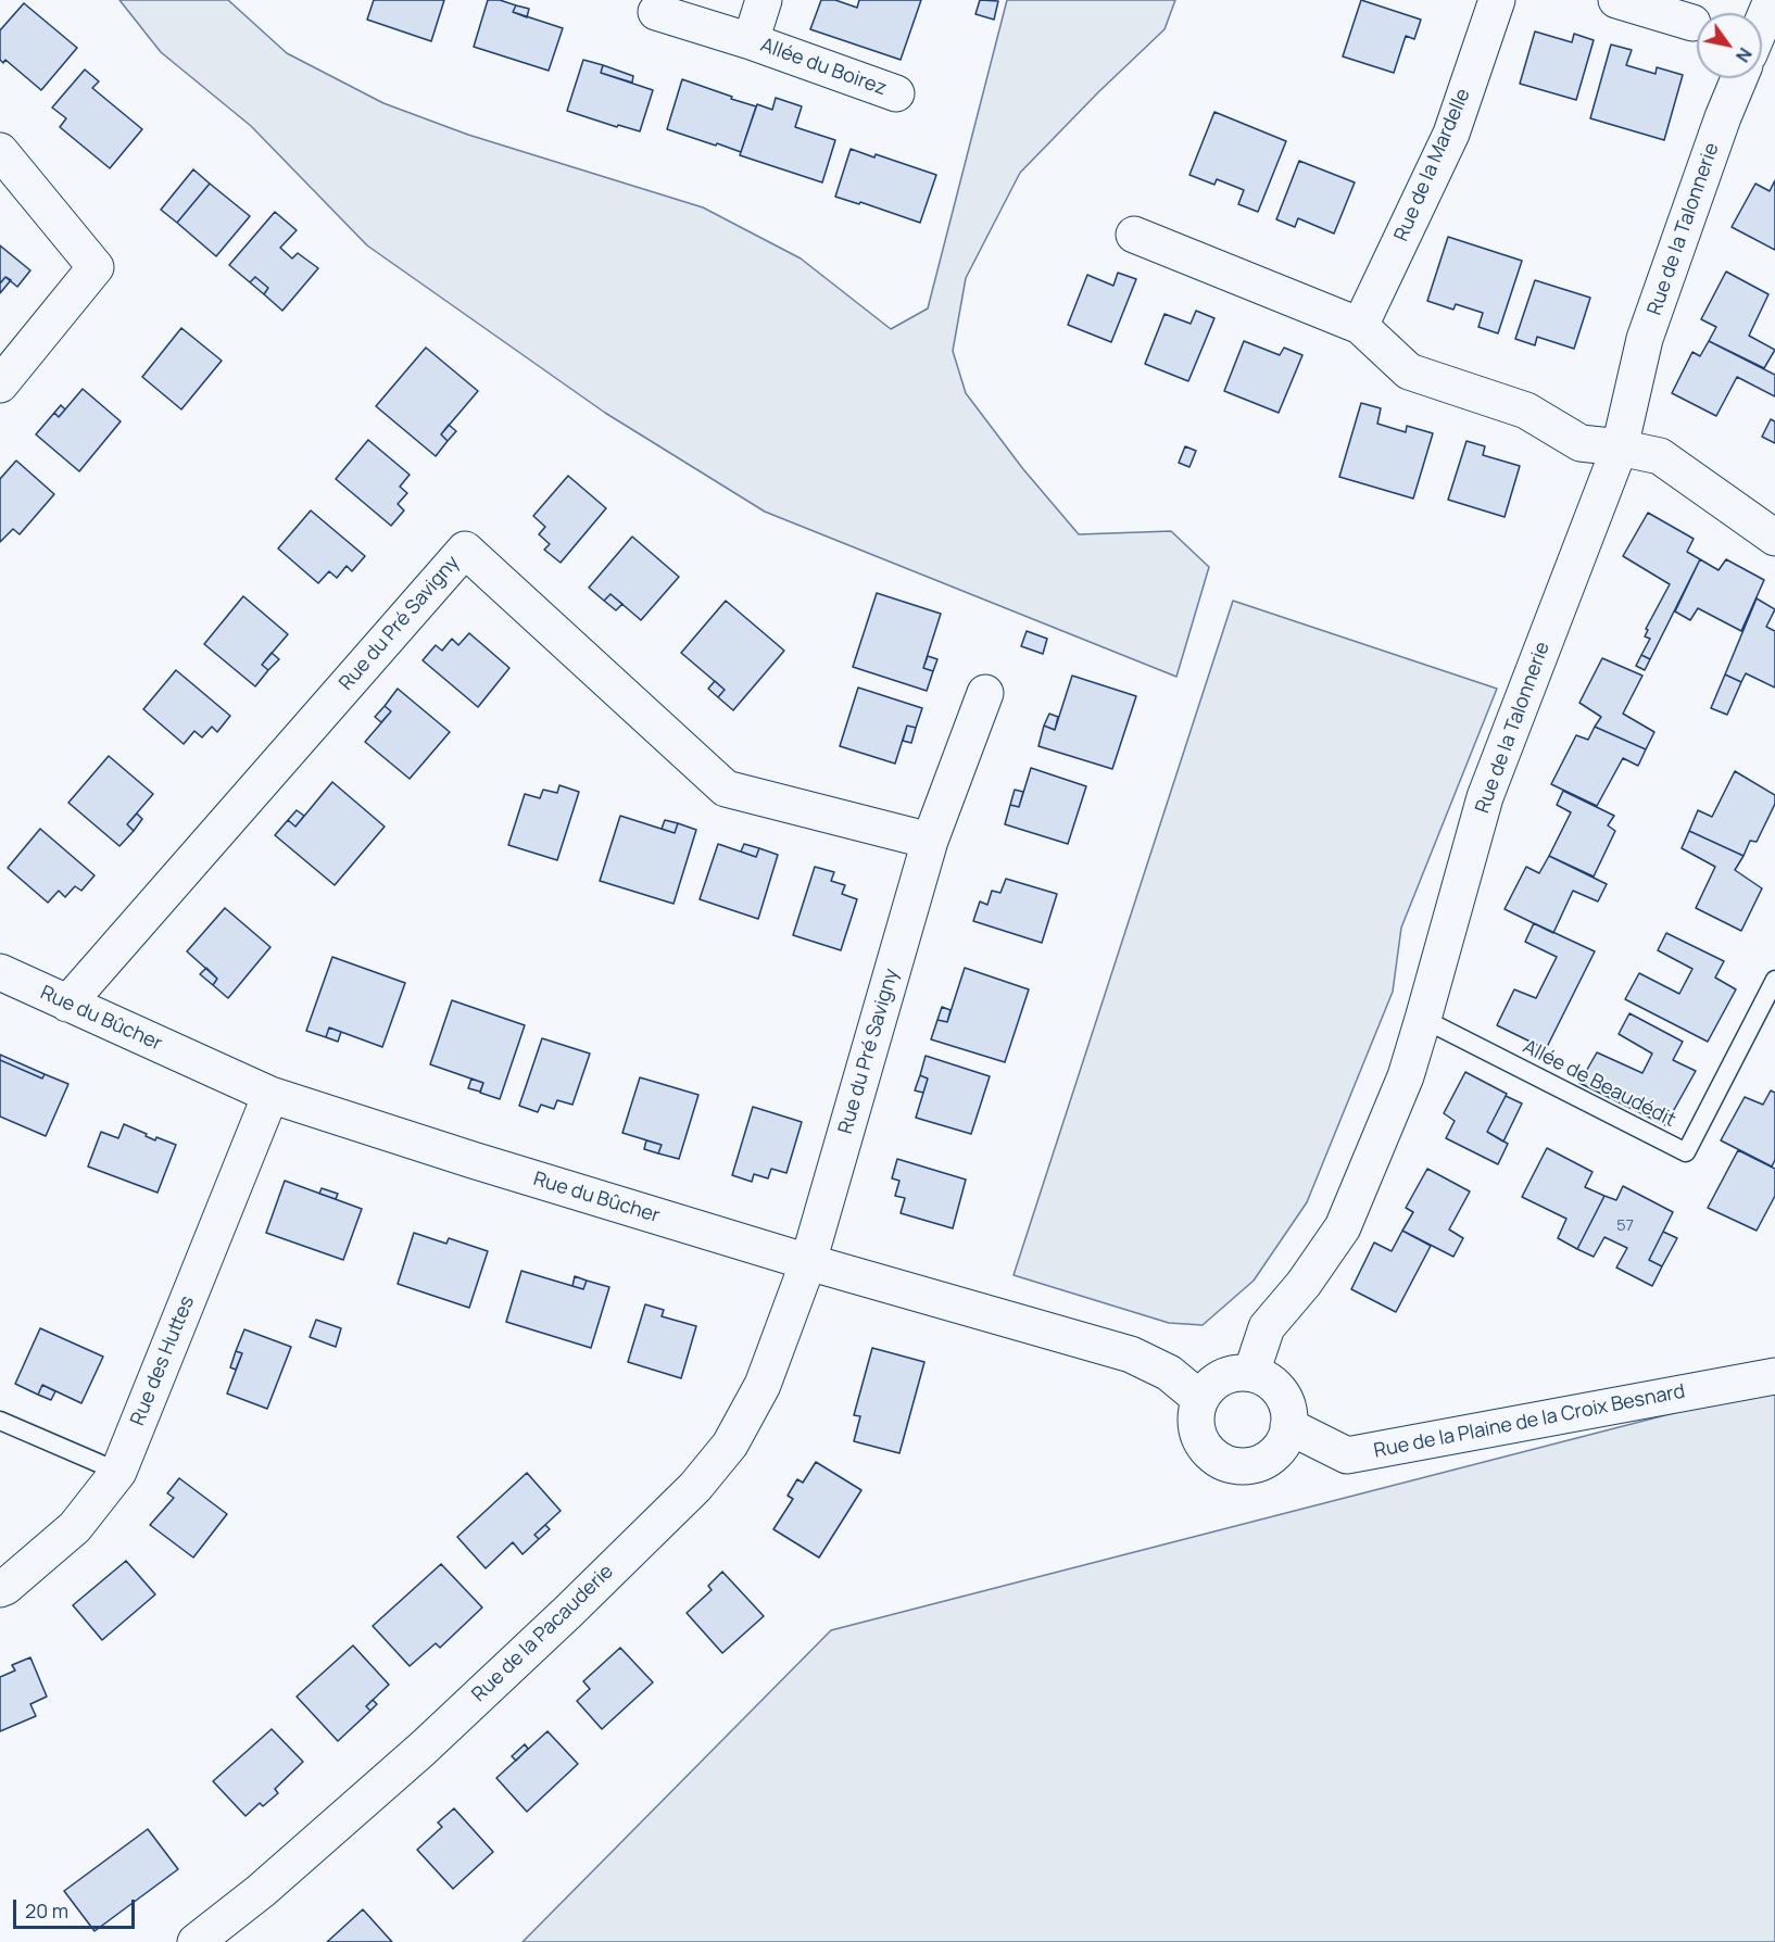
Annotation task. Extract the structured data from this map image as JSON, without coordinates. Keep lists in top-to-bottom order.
{
  "streets": {
    "street": [
      "Allée du Boirez",
      "Rue de la Mardelle",
      "Rue de la Talonnerie",
      "Rue du Pré Savigny",
      "Rue du Bûcher",
      "Rue des Huttes",
      "Rue de la Plaine de la Croix Besnard",
      "Rue de la Pacauderie"
    ],
    "lane": ["Allée de Beaudédit"]
  },
  "crossings": [
    ["Rue de la Talonnerie", "Rue du Bûcher"],
    ["Rue de la Talonnerie", "Allée de Beaudédit"],
    ["Rue de la Talonnerie", "Rue de la Plaine de la Croix Besnard"],
    ["Rue du Pré Savigny", "Rue du Bûcher"],
    ["Rue du Pré Savigny", "Rue de la Pacauderie"],
    ["Rue du Bûcher", "Rue des Huttes"],
    ["Rue du Bûcher", "Rue de la Plaine de la Croix Besnard"],
    ["Rue du Bûcher", "Rue de la Pacauderie"]
  ],
  "house_numbers": ["57"],
  "scale_bar": "20 m",
  "north": "bottom right"
}
